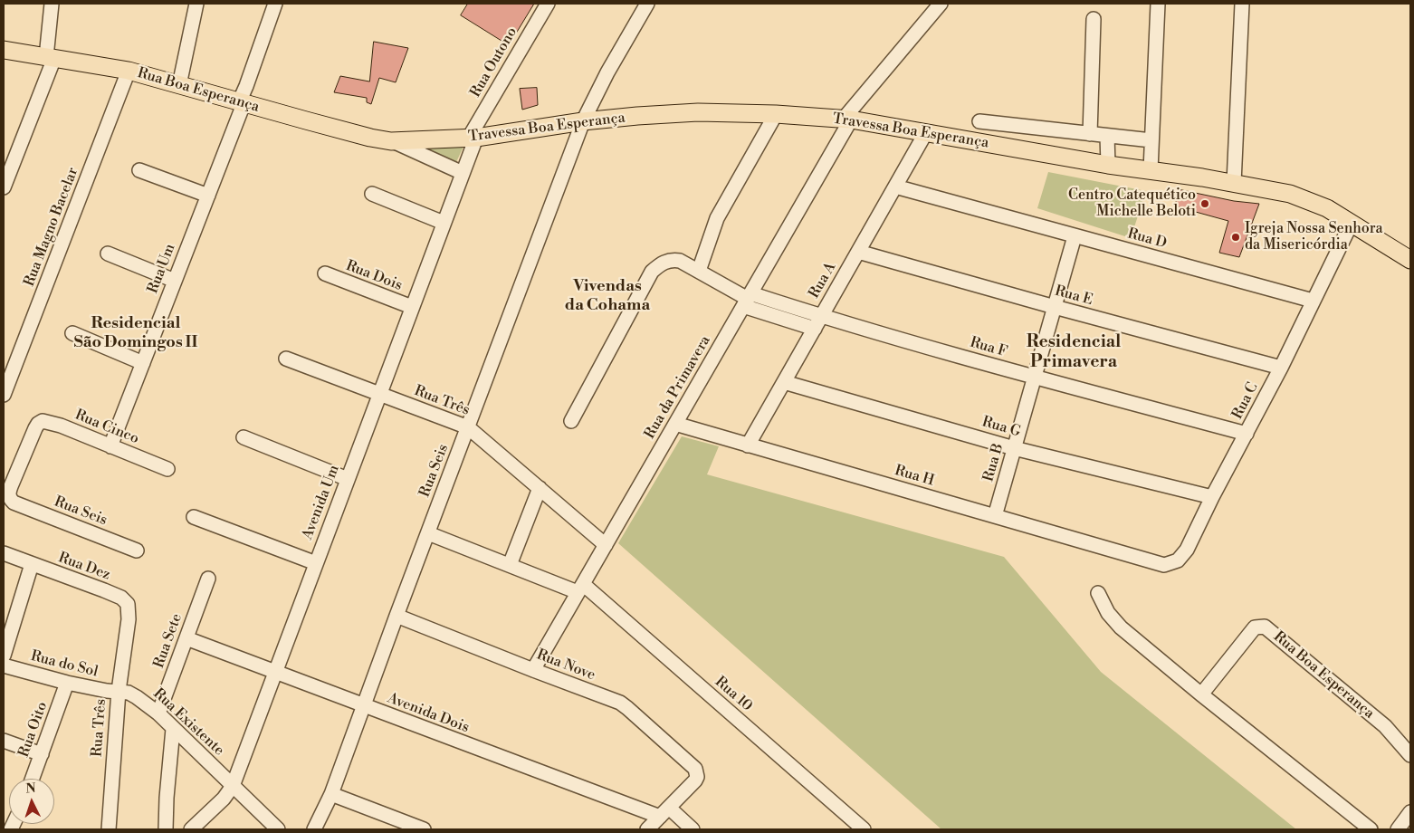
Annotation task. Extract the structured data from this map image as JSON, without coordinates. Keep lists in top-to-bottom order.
{
  "streets": {
    "main road": ["Rua Boa Esperança", "Travessa Boa Esperança"],
    "street": [
      "Rua Outono",
      "Rua Magno Bacelar",
      "Rua D",
      "Rua Um",
      "Rua Dois",
      "Rua A",
      "Rua E",
      "Rua F",
      "Rua da Primavera",
      "Rua Três",
      "Rua C",
      "Rua Cinco",
      "Rua G",
      "Rua B",
      "Rua Seis",
      "Rua H",
      "Avenida Um",
      "Rua Dez",
      "Rua Sete",
      "Rua do Sol",
      "Rua Nove",
      "Rua 10",
      "Avenida Dois",
      "Rua Existente",
      "Rua Oito"
    ]
  },
  "crossings": [
    ["Rua Outono", "Travessa Boa Esperança"],
    ["Rua Outono", "Avenida Um"],
    ["Rua Boa Esperança", "Travessa Boa Esperança"],
    ["Rua Boa Esperança", "Rua Magno Bacelar"],
    ["Rua Boa Esperança", "Rua Um"],
    ["Travessa Boa Esperança", "Rua A"],
    ["Travessa Boa Esperança", "Rua da Primavera"],
    ["Travessa Boa Esperança", "Rua C"],
    ["Travessa Boa Esperança", "Rua Seis"],
    ["Travessa Boa Esperança", "Avenida Um"],
    ["Rua D", "Rua A"],
    ["Rua D", "Rua C"],
    ["Rua D", "Rua B"],
    ["Rua Um", "Rua Cinco"],
    ["Rua Dois", "Avenida Um"],
    ["Rua A", "Rua E"],
    ["Rua A", "Rua F"],
    ["Rua A", "Rua G"],
    ["Rua A", "Rua H"],
    ["Rua E", "Rua C"],
    ["Rua E", "Rua B"],
    ["Rua F", "Rua da Primavera"],
    ["Rua F", "Rua C"],
    ["Rua F", "Rua B"],
    ["Rua da Primavera", "Rua Três"],
    ["Rua da Primavera", "Rua H"],
    ["Rua da Primavera", "Rua Nove"],
    ["Rua da Primavera", "Rua 10"],
    ["Rua Três", "Rua Seis"],
    ["Rua Três", "Avenida Um"],
    ["Rua Três", "Rua Dez"],
    ["Rua Três", "Rua do Sol"],
    ["Rua Três", "Rua Existente"],
    ["Rua C", "Rua G"],
    ["Rua C", "Rua H"],
    ["Rua Cinco", "Rua Seis"],
    ["Rua G", "Rua B"],
    ["Rua B", "Rua H"],
    ["Rua Seis", "Rua Nove"],
    ["Rua Seis", "Rua 10"],
    ["Rua Seis", "Avenida Dois"],
    ["Avenida Um", "Avenida Dois"],
    ["Avenida Um", "Rua Existente"],
    ["Rua Sete", "Avenida Dois"],
    ["Rua Sete", "Rua Existente"],
    ["Rua do Sol", "Rua Existente"],
    ["Rua do Sol", "Rua Oito"],
    ["Rua Nove", "Avenida Dois"]
  ],
  "districts": ["Vivendas da Cohama", "Residencial São Domingos II", "Residencial Primavera"],
  "places": ["Centro Catequético Michelle Beloti", "Igreja Nossa Senhora da Misericórdia"],
  "north": "top"
}
